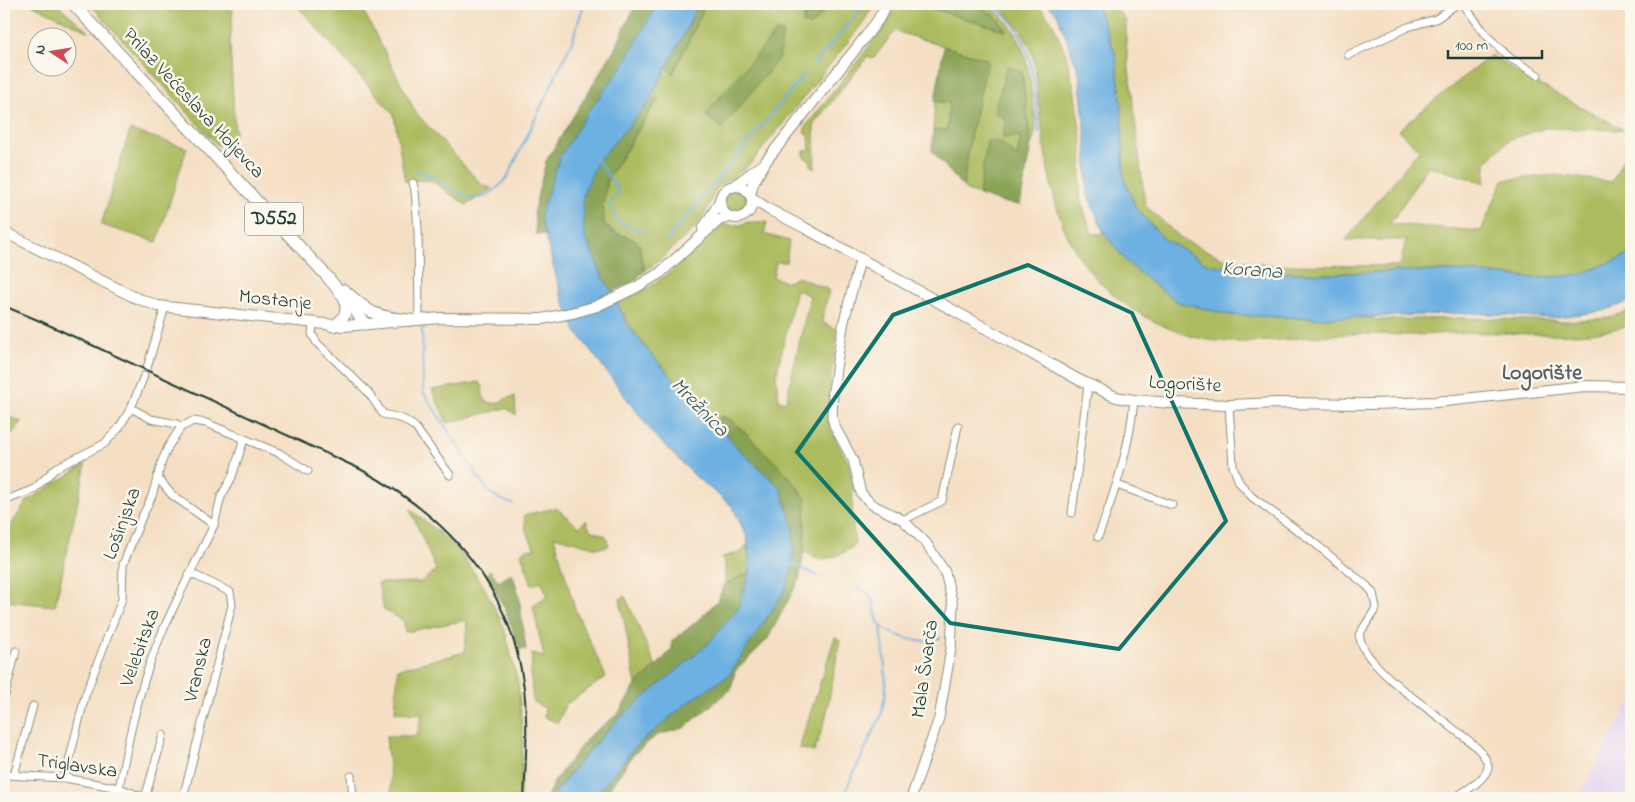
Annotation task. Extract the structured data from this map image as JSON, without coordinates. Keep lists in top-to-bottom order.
{
  "streets": {
    "highway": ["Prilaz Većeslava Holjevca", "D552"],
    "main road": ["Mostanje", "Logorište"],
    "street": [
      "Lošinjska",
      "Velebitska",
      "Mala Švarča",
      "Vranska",
      "Triglavska"
    ]
  },
  "crossings": [
    ["Prilaz Većeslava Holjevca", "Mostanje"],
    ["Logorište", "Mala Švarča"],
    ["Lošinjska", "Triglavska"],
    ["Velebitska", "Vranska"],
    ["Velebitska", "Triglavska"]
  ],
  "districts": ["Logorište"],
  "water": ["Korana", "Mrežnica"],
  "scale_bar": "100 m",
  "north": "left"
}
